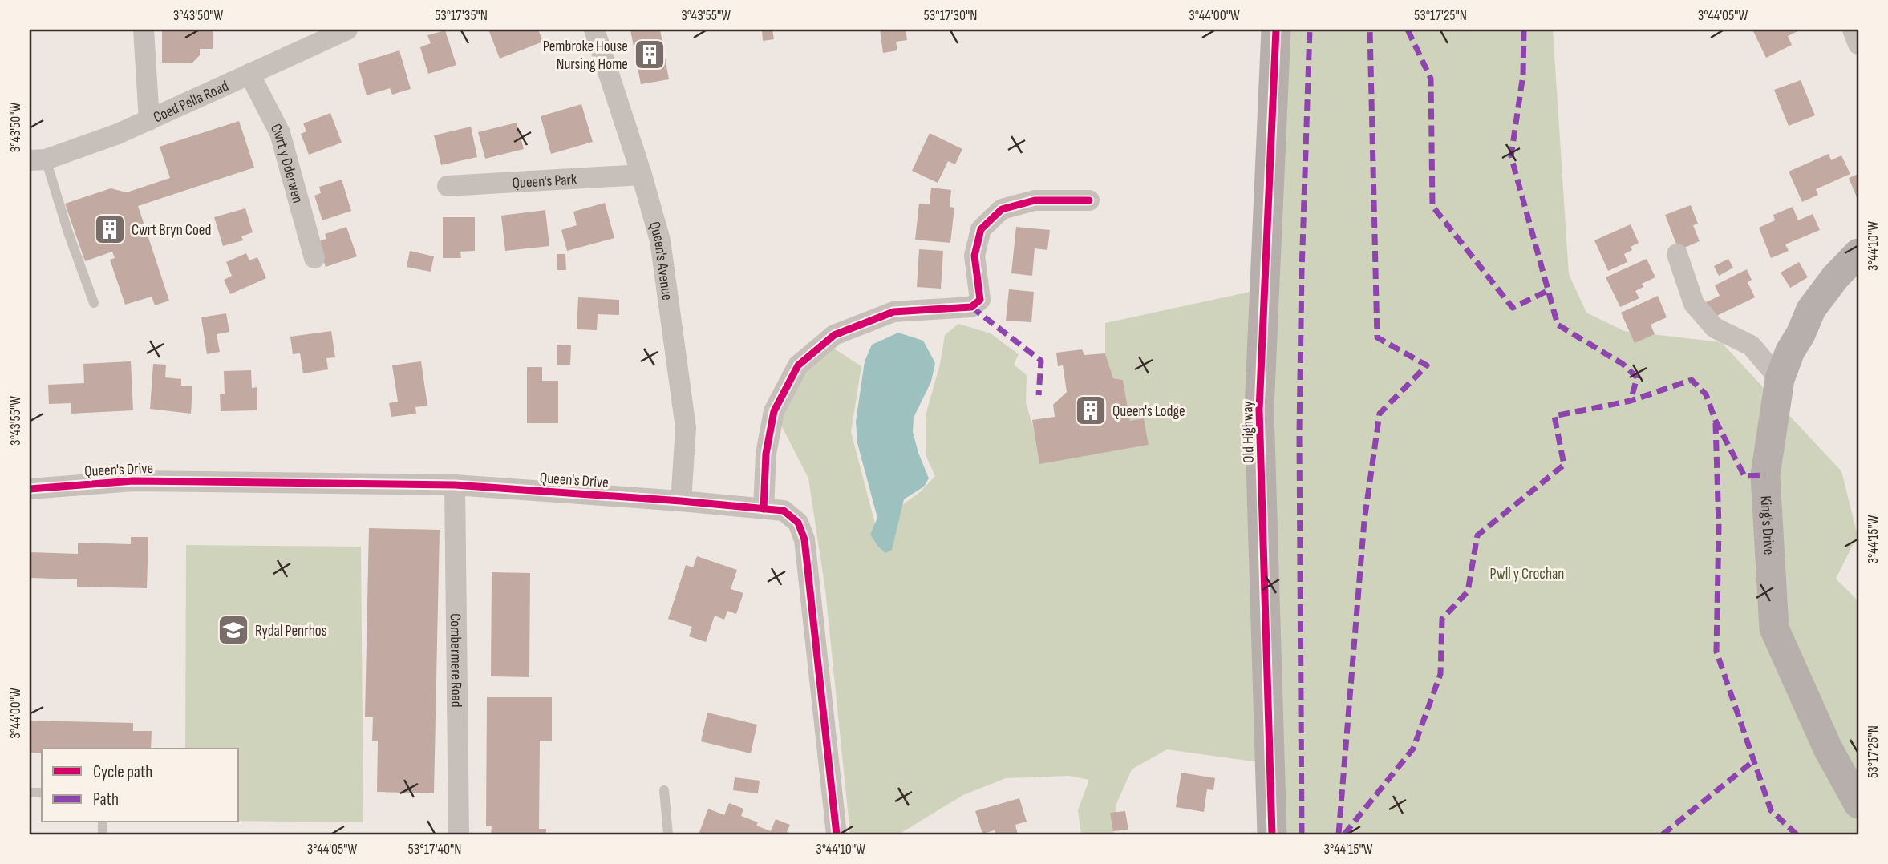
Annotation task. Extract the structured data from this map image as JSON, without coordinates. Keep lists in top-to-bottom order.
{
  "streets": {
    "street": [
      "Coed Pella Road",
      "Cwrt y Dderwen",
      "Queen's Park",
      "Queen's Avenue",
      "Old Highway",
      "Queen's Drive",
      "King's Drive",
      "Combermere Road"
    ]
  },
  "crossings": [
    ["Coed Pella Road", "Cwrt y Dderwen"],
    ["Queen's Park", "Queen's Avenue"],
    ["Queen's Avenue", "Queen's Drive"],
    ["Queen's Drive", "Combermere Road"]
  ],
  "parks": ["Pwll y Crochan"],
  "places": {
    "building": ["Pembroke House Nursing Home", "Cwrt Bryn Coed", "Queen's Lodge"],
    "school or university": ["Rydal Penrhos"]
  },
  "legend": ["Cycle path", "Path"],
  "coordinates": [
    "3°43'50\"W",
    "53°17'35\"N",
    "3°43'55\"W",
    "53°17'30\"N",
    "3°44'00\"W",
    "53°17'25\"N",
    "3°44'05\"W",
    "3°44'10\"W",
    "3°44'15\"W",
    "53°17'40\"N"
  ]
}
